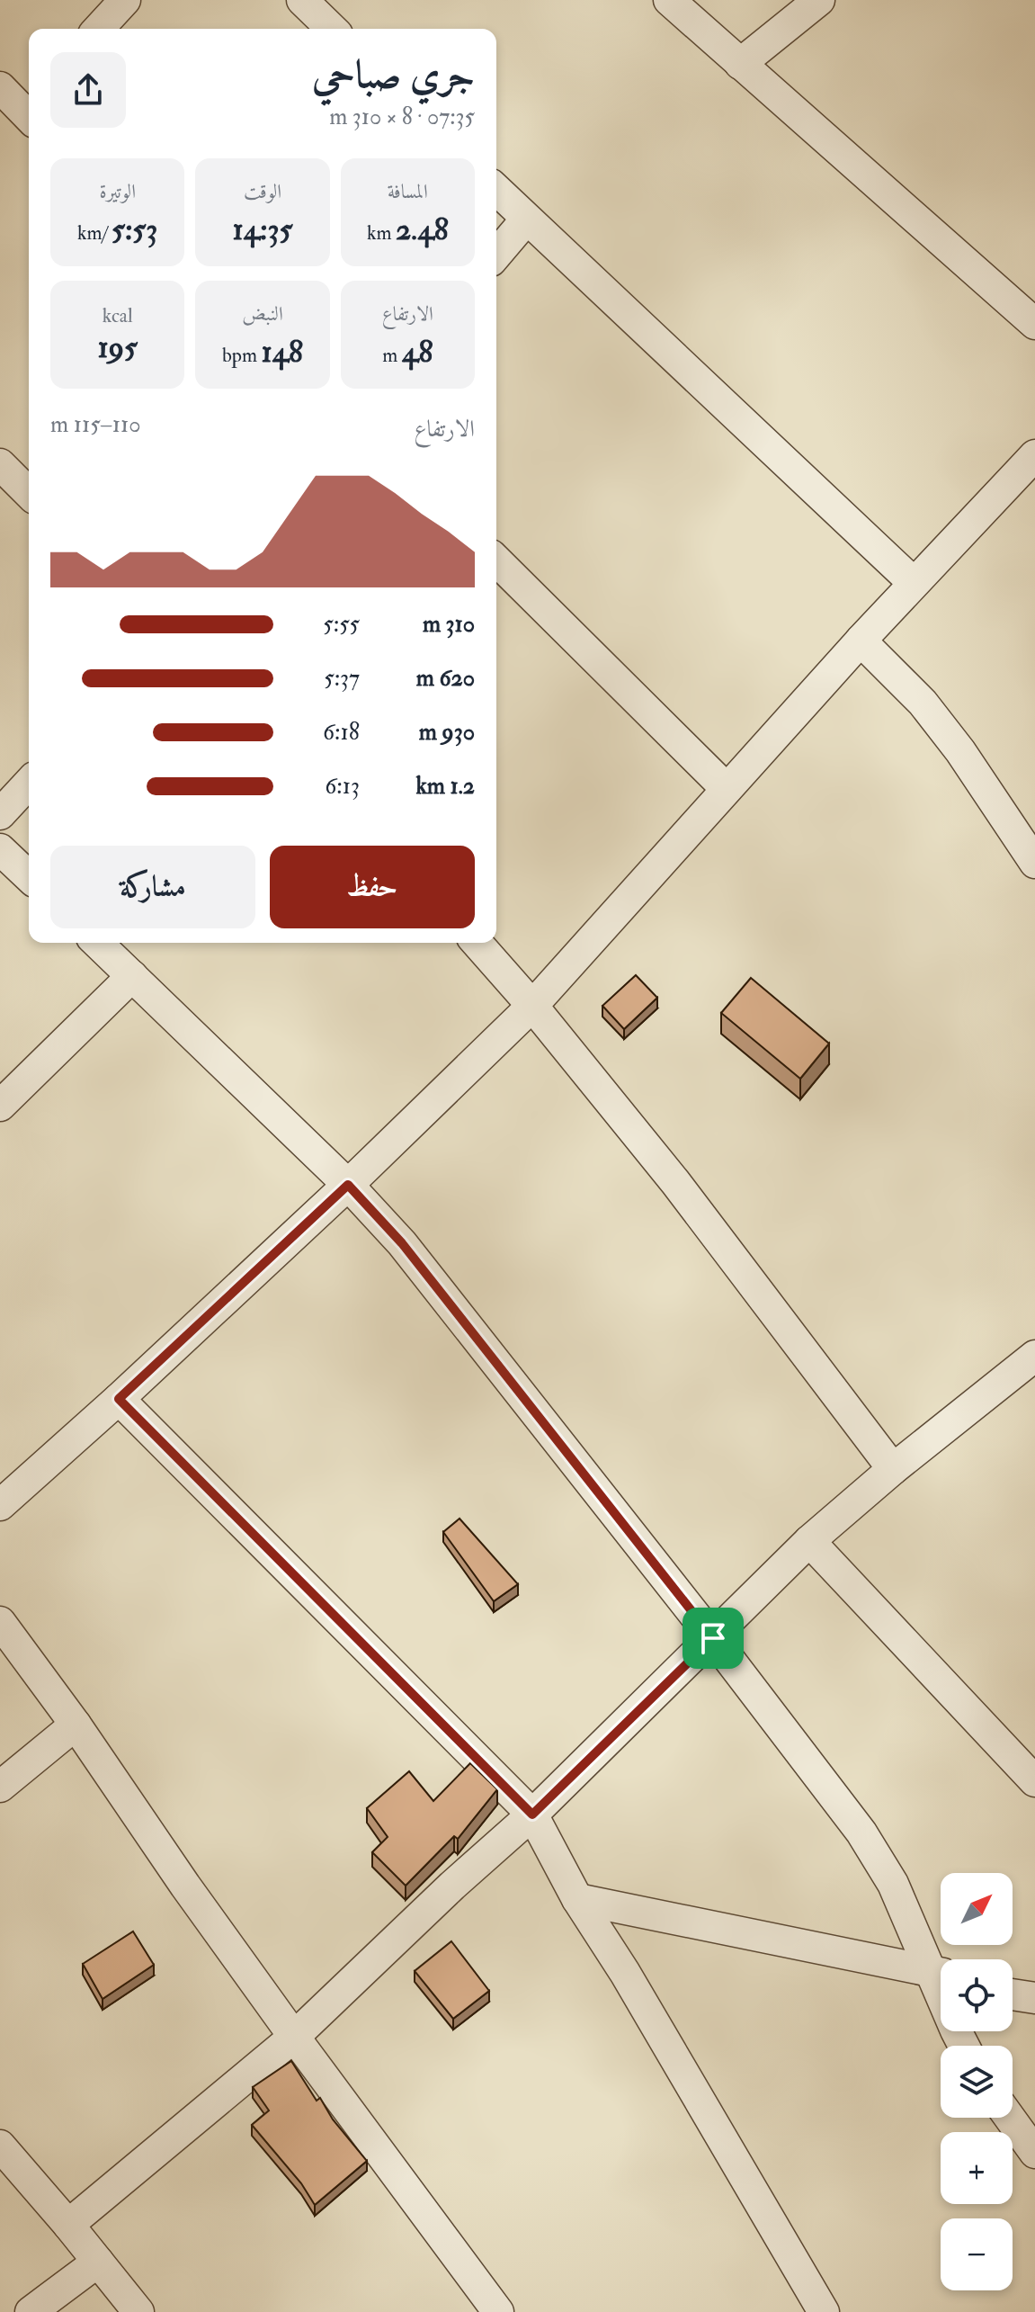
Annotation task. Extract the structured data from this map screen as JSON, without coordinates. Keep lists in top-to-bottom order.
{
  "north": "top right",
  "page": {
    "heading": ["جري صباحي", "07:35 · 8 × 310 m"],
    "stats": [
      ["المسافة", "2.48 km"],
      ["الوقت", "14:35"],
      ["الوتيرة", "5:53 /km"],
      ["الارتفاع", "48 m"],
      ["النبض", "148 bpm"],
      ["kcal", "195"]
    ],
    "chart": ["الارتفاع", "110–115 m"],
    "list": [
      {
        "name": "310 m",
        "note": "5:55"
      },
      {
        "name": "620 m",
        "note": "5:37"
      },
      {
        "name": "930 m",
        "note": "6:18"
      },
      {
        "name": "1.2 km",
        "note": "6:13"
      }
    ],
    "buttons": ["حفظ", "مشاركة"],
    "map_buttons": ["+", "−"]
  }
}
